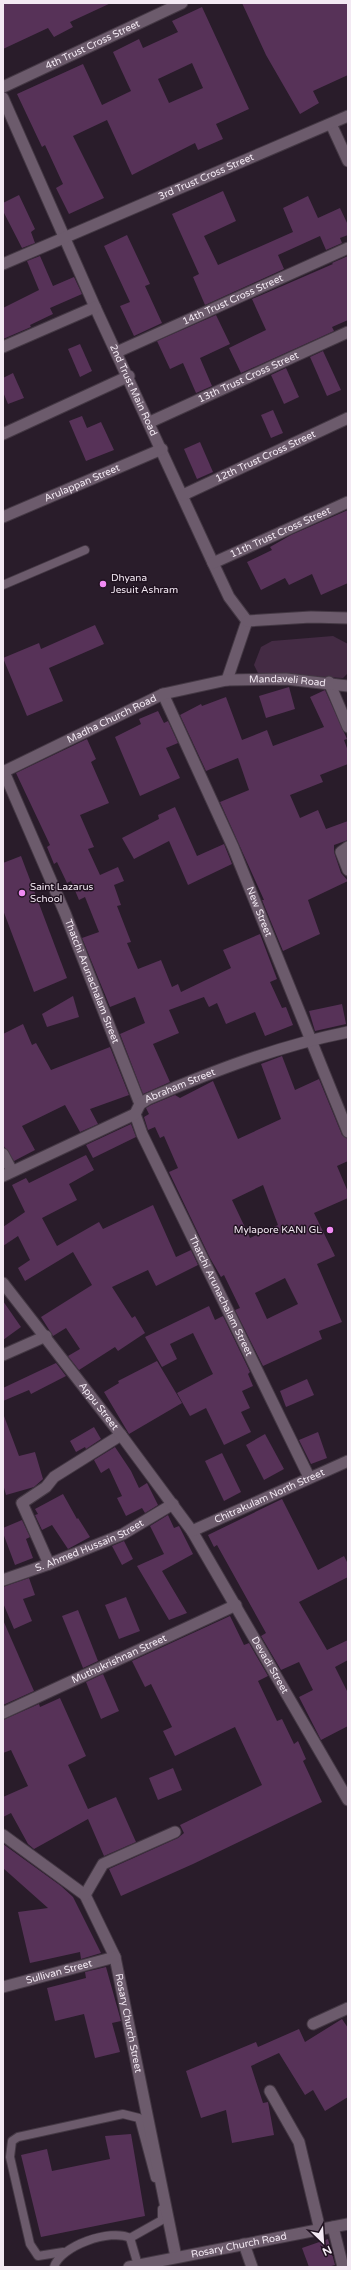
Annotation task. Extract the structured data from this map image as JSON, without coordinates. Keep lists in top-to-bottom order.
{
  "streets": {
    "street": [
      "4th Trust Cross Street",
      "3rd Trust Cross Street",
      "14th Trust Cross Street",
      "13th Trust Cross Street",
      "2nd Trust Main Road",
      "12th Trust Cross Street",
      "Arulappan Street",
      "11th Trust Cross Street",
      "Mandaveli Road",
      "Madha Church Road",
      "New Street",
      "Thatchi Arunachalam Street",
      "Abraham Street",
      "Appu Street",
      "Chitrakulam North Street",
      "S. Ahmed Hussain Street",
      "Muthukrishnan Street",
      "Devadi Street",
      "Sullivan Street",
      "Rosary Church Street",
      "Rosary Church Road"
    ]
  },
  "crossings": [
    ["3rd Trust Cross Street", "2nd Trust Main Road"],
    ["14th Trust Cross Street", "2nd Trust Main Road"],
    ["13th Trust Cross Street", "2nd Trust Main Road"],
    ["2nd Trust Main Road", "12th Trust Cross Street"],
    ["2nd Trust Main Road", "Arulappan Street"],
    ["2nd Trust Main Road", "11th Trust Cross Street"],
    ["Mandaveli Road", "Madha Church Road"],
    ["Madha Church Road", "New Street"],
    ["Madha Church Road", "Thatchi Arunachalam Street"],
    ["New Street", "Abraham Street"],
    ["Thatchi Arunachalam Street", "Abraham Street"],
    ["Thatchi Arunachalam Street", "Chitrakulam North Street"],
    ["Appu Street", "Chitrakulam North Street"],
    ["Appu Street", "S. Ahmed Hussain Street"],
    ["Appu Street", "Devadi Street"],
    ["Chitrakulam North Street", "Devadi Street"],
    ["Muthukrishnan Street", "Devadi Street"],
    ["Sullivan Street", "Rosary Church Street"],
    ["Rosary Church Street", "Rosary Church Road"]
  ],
  "places": ["Dhyana Jesuit Ashram", "Saint Lazarus School", "Mylapore KANI GL"],
  "north": "bottom right"
}
